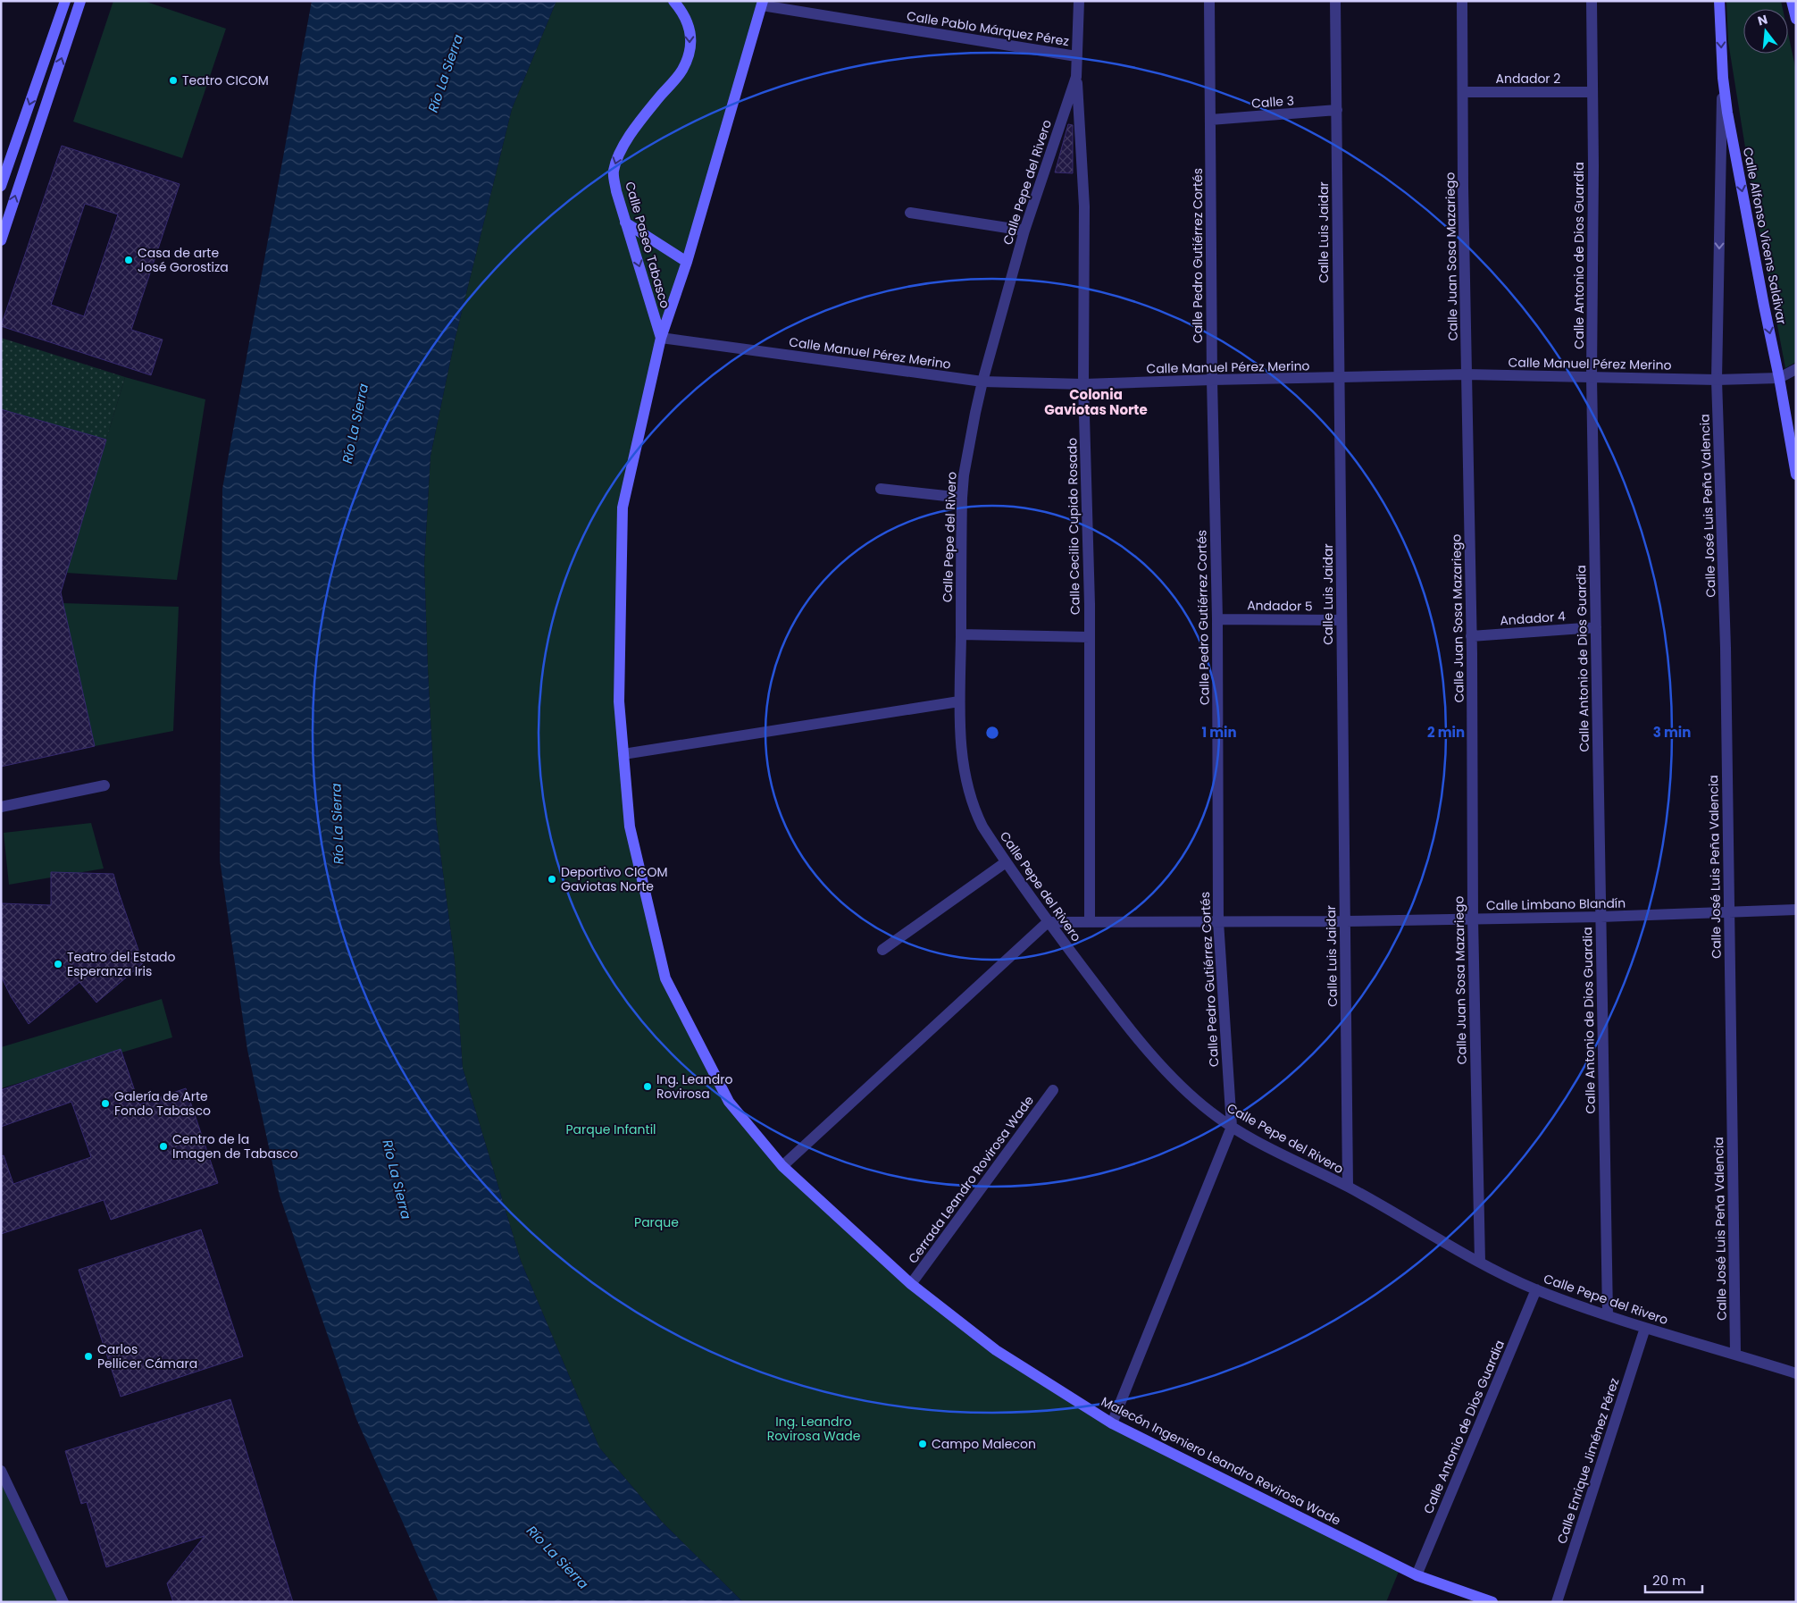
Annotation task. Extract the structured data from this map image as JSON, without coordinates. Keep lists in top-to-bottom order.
{
  "streets": {
    "main road": ["Calle Alfonso Vicens Saldivar", "Calle Paseo Tabasco", "Malecón Ingeniero Leandro Revirosa Wade"],
    "street": [
      "Calle Pablo Márquez Pérez",
      "Andador 2",
      "Calle 3",
      "Calle Pepe del Rivero",
      "Calle Luis Jaidar",
      "Calle Pedro Gutiérrez Cortés",
      "Calle Antonio de Dios Guardia",
      "Calle Juan Sosa Mazariego",
      "Calle Manuel Pérez Merino",
      "Calle José Luis Peña Valencia",
      "Calle Cecilio Cupido Rosado",
      "Andador 5",
      "Andador 4",
      "Calle Limbano Blandín",
      "Cerrada Leandro Rovirosa Wade",
      "Calle Enrique Jiménez Pérez"
    ]
  },
  "crossings": [
    ["Calle Pablo Márquez Pérez", "Calle Pepe del Rivero"],
    ["Calle Pablo Márquez Pérez", "Malecón Ingeniero Leandro Revirosa Wade"],
    ["Andador 2", "Calle Antonio de Dios Guardia"],
    ["Andador 2", "Calle Juan Sosa Mazariego"],
    ["Calle 3", "Calle Luis Jaidar"],
    ["Calle 3", "Calle Pedro Gutiérrez Cortés"],
    ["Calle Pepe del Rivero", "Calle Luis Jaidar"],
    ["Calle Pepe del Rivero", "Calle Pedro Gutiérrez Cortés"],
    ["Calle Pepe del Rivero", "Calle Antonio de Dios Guardia"],
    ["Calle Pepe del Rivero", "Calle Juan Sosa Mazariego"],
    ["Calle Pepe del Rivero", "Calle Manuel Pérez Merino"],
    ["Calle Pepe del Rivero", "Calle José Luis Peña Valencia"],
    ["Calle Pepe del Rivero", "Calle Cecilio Cupido Rosado"],
    ["Calle Pepe del Rivero", "Calle Limbano Blandín"],
    ["Calle Pepe del Rivero", "Calle Enrique Jiménez Pérez"],
    ["Calle Luis Jaidar", "Calle Manuel Pérez Merino"],
    ["Calle Luis Jaidar", "Andador 5"],
    ["Calle Luis Jaidar", "Calle Limbano Blandín"],
    ["Calle Alfonso Vicens Saldivar", "Calle Manuel Pérez Merino"],
    ["Calle Alfonso Vicens Saldivar", "Calle José Luis Peña Valencia"],
    ["Calle Paseo Tabasco", "Calle Manuel Pérez Merino"],
    ["Calle Paseo Tabasco", "Malecón Ingeniero Leandro Revirosa Wade"],
    ["Calle Pedro Gutiérrez Cortés", "Calle Manuel Pérez Merino"],
    ["Calle Pedro Gutiérrez Cortés", "Andador 5"],
    ["Calle Pedro Gutiérrez Cortés", "Calle Limbano Blandín"],
    ["Calle Pedro Gutiérrez Cortés", "Malecón Ingeniero Leandro Revirosa Wade"],
    ["Calle Antonio de Dios Guardia", "Calle Manuel Pérez Merino"],
    ["Calle Antonio de Dios Guardia", "Andador 4"],
    ["Calle Antonio de Dios Guardia", "Calle Limbano Blandín"],
    ["Calle Antonio de Dios Guardia", "Malecón Ingeniero Leandro Revirosa Wade"],
    ["Calle Juan Sosa Mazariego", "Calle Manuel Pérez Merino"],
    ["Calle Juan Sosa Mazariego", "Andador 4"],
    ["Calle Juan Sosa Mazariego", "Calle Limbano Blandín"],
    ["Calle Manuel Pérez Merino", "Calle José Luis Peña Valencia"],
    ["Calle Manuel Pérez Merino", "Calle Cecilio Cupido Rosado"],
    ["Calle Manuel Pérez Merino", "Malecón Ingeniero Leandro Revirosa Wade"],
    ["Calle José Luis Peña Valencia", "Calle Limbano Blandín"],
    ["Calle Cecilio Cupido Rosado", "Calle Limbano Blandín"],
    ["Cerrada Leandro Rovirosa Wade", "Malecón Ingeniero Leandro Revirosa Wade"]
  ],
  "one_way": ["Calle Alfonso Vicens Saldivar", "Calle Paseo Tabasco"],
  "districts": ["Colonia Gaviotas Norte"],
  "water": ["Río La Sierra"],
  "parks": ["Parque Infantil", "Parque", "Ing. Leandro Rovirosa Wade"],
  "places": [
    "Teatro CICOM",
    "Casa de arte José Gorostiza",
    "Deportivo CICOM Gaviotas Norte",
    "Teatro del Estado Esperanza Iris",
    "Ing. Leandro Rovirosa",
    "Galería de Arte Fondo Tabasco",
    "Centro de la Imagen de Tabasco",
    "Carlos Pellicer Cámara",
    "Campo Malecon"
  ],
  "scale_bar": "20 m",
  "north": "top",
  "rings": ["1 min", "2 min", "3 min"]
}
